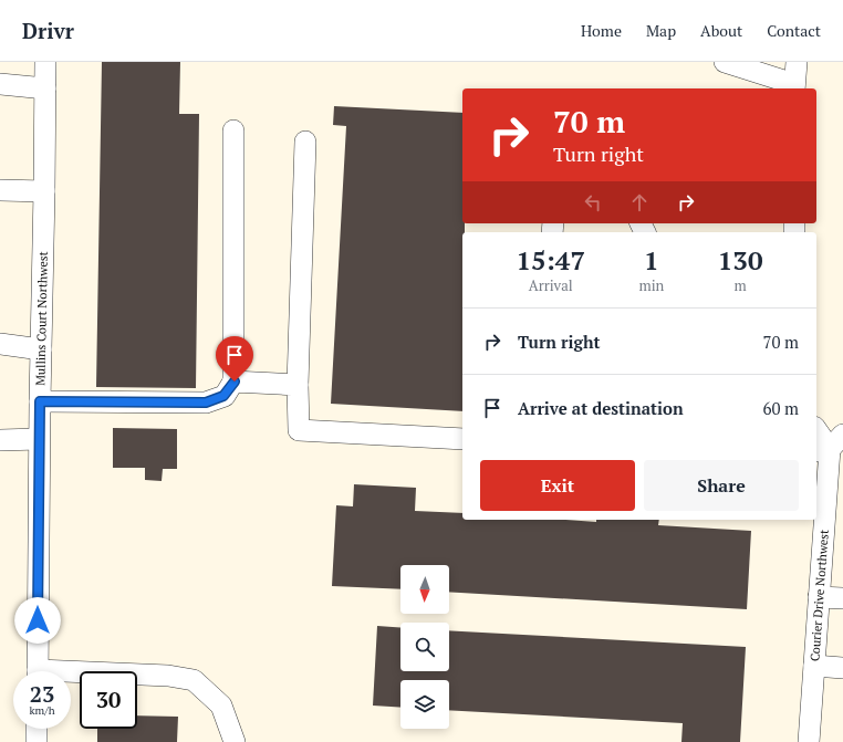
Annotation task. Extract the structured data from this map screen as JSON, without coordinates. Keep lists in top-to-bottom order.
{
  "streets": {
    "street": ["Mullins Court Northwest", "Courier Drive Northwest"]
  },
  "north": "bottom",
  "page": {
    "header": "Drivr",
    "nav": [
      "Home",
      "Map",
      "About",
      "Contact"
    ],
    "turn": ["70 m", "Turn right"],
    "eta": [
      "15:47",
      "Arrival",
      "1",
      "min",
      "130",
      "m"
    ],
    "list": [
      {
        "name": "Turn right",
        "value": "70 m"
      },
      {
        "name": "Arrive at destination",
        "value": "60 m"
      }
    ],
    "buttons": ["Exit", "Share"],
    "speed": "23 km/h",
    "limit": "30"
  }
}
